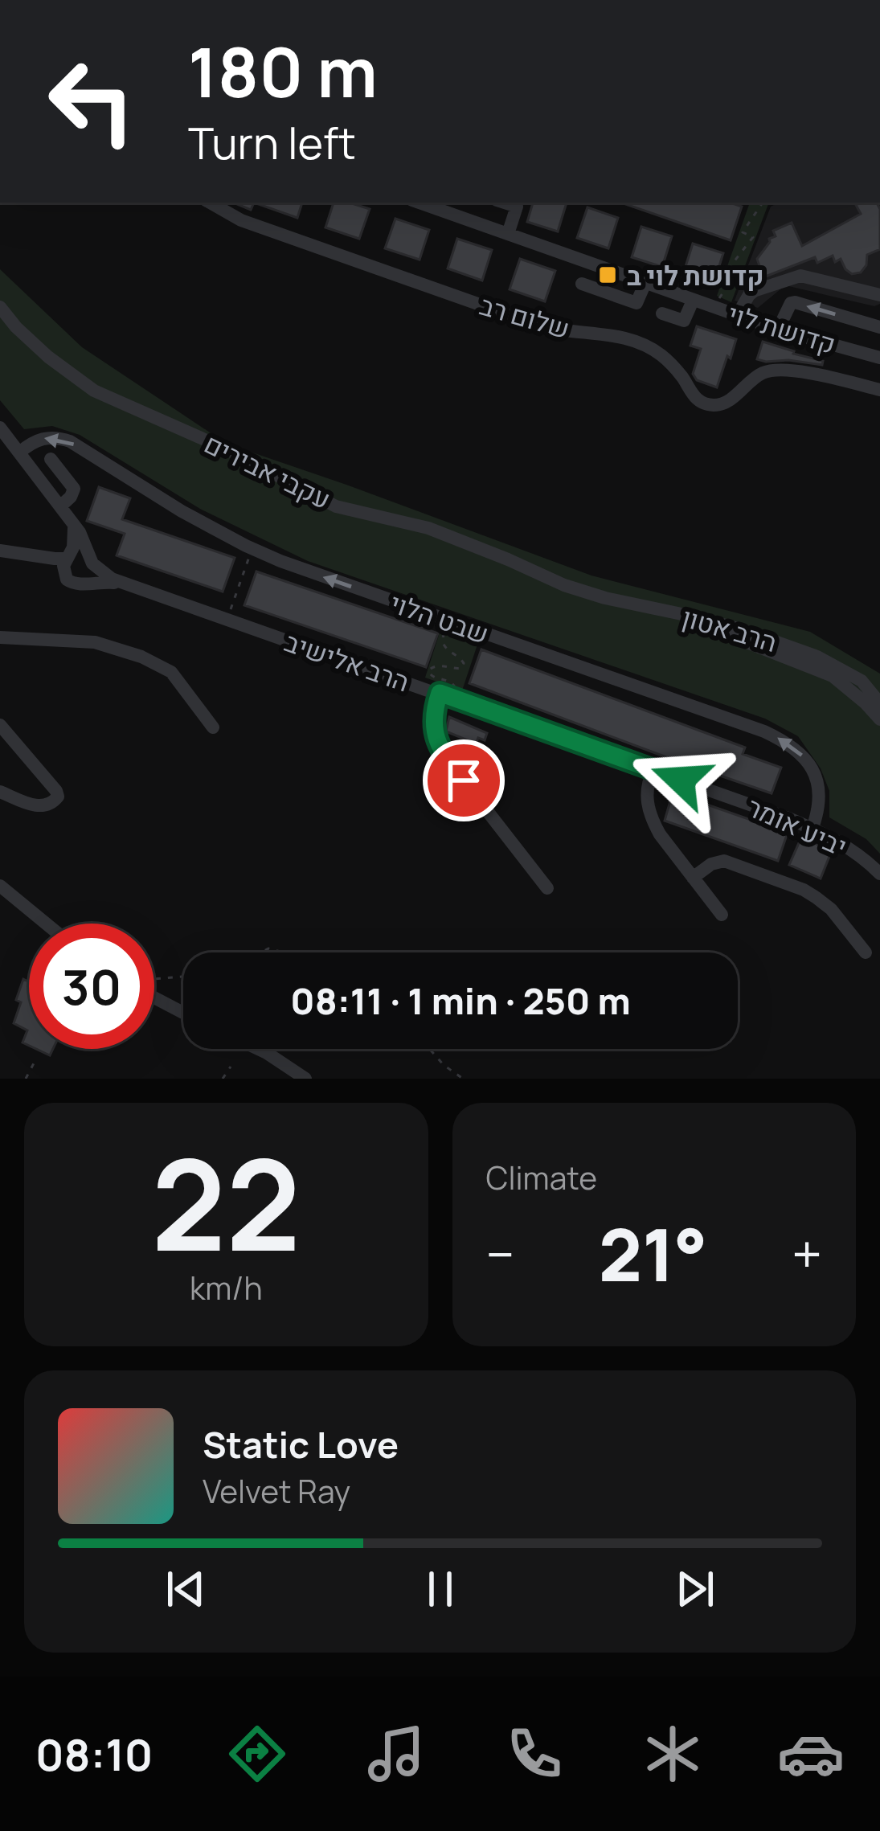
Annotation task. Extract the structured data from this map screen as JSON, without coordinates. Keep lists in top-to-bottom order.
{
  "streets": {
    "street": [
      "שלום רב",
      "קדושת לוי",
      "עקבי אבירים",
      "שבט הלוי",
      "הרב אטון",
      "הרב אלישיב",
      "יביע אומר"
    ]
  },
  "crossings": [
    ["עקבי אבירים", "הרב אטון"],
    ["שבט הלוי", "יביע אומר"],
    ["הרב אלישיב", "יביע אומר"]
  ],
  "places": {
    "transit": ["קדושת לוי ב"]
  },
  "page": {
    "turn": ["180 m", "Turn left"],
    "limit": "30",
    "trip": "08:11 · 1 min · 250 m",
    "tile": [
      ["22", "km/h"],
      "Climate"
    ],
    "heat": ["−", "21°", "+"],
    "song": ["Static Love", "Velvet Ray"],
    "tabs": "08:10"
  }
}
